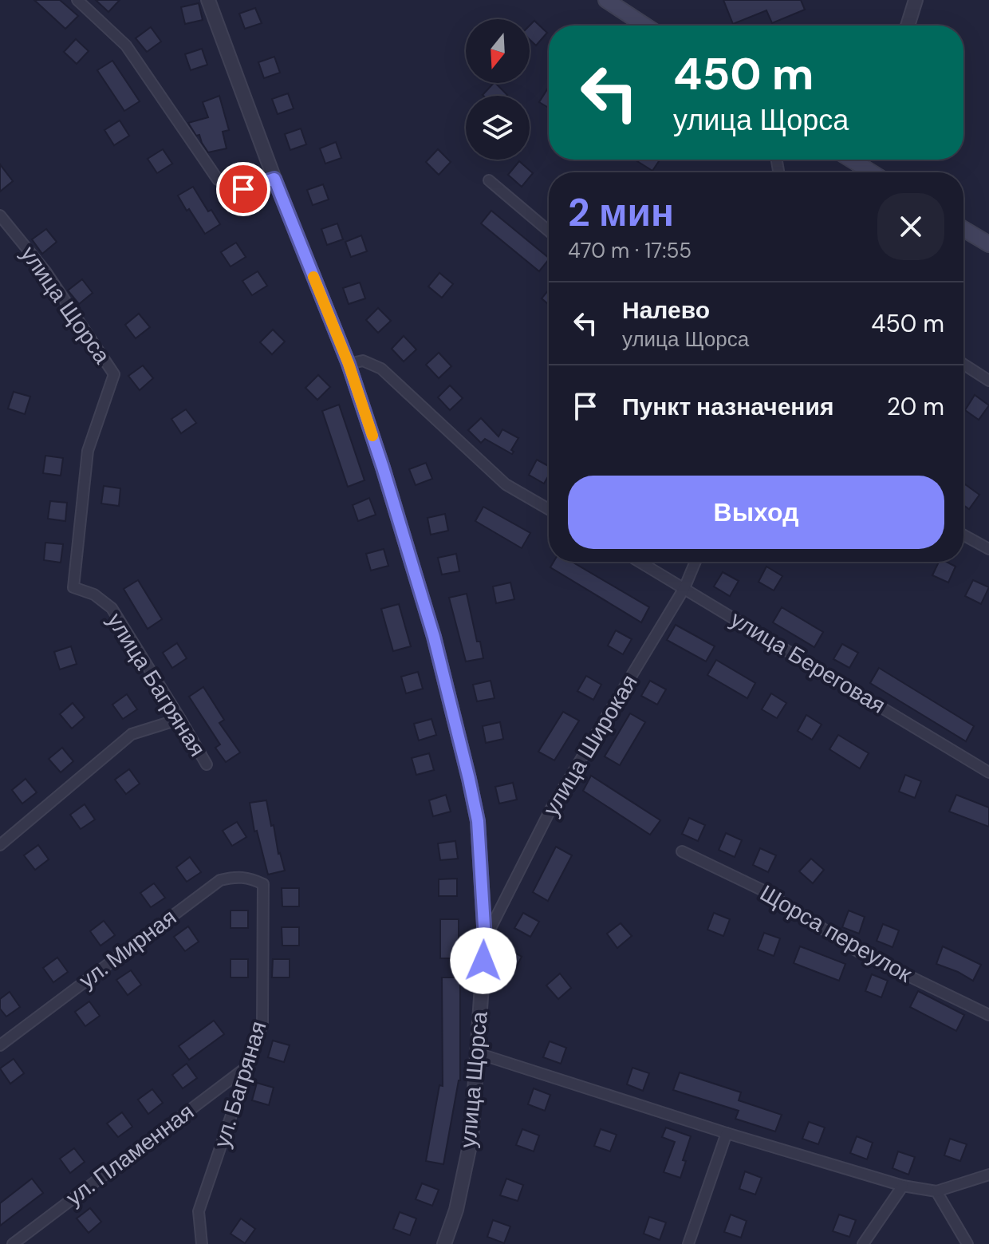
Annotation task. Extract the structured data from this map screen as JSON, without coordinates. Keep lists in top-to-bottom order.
{
  "streets": {
    "street": [
      "улица Щорса",
      "улица Береговая",
      "улица Багряная",
      "улица Широкая",
      "Щорса переулок",
      "ул. Мирная",
      "ул. Багряная",
      "ул. Пламенная"
    ]
  },
  "crossings": [
    ["улица Щорса", "улица Багряная"],
    ["улица Щорса", "улица Широкая"],
    ["улица Береговая", "улица Широкая"],
    ["ул. Мирная", "ул. Багряная"],
    ["ул. Багряная", "ул. Пламенная"]
  ],
  "north": "bottom",
  "page": {
    "turn": ["450 m", "улица Щорса"],
    "heading": ["2 мин", "470 m · 17:55"],
    "list": [
      {
        "name": "Налево",
        "note": "улица Щорса",
        "value": "450 m"
      },
      {
        "name": "Пункт назначения",
        "value": "20 m"
      }
    ],
    "buttons": "Выход"
  }
}
